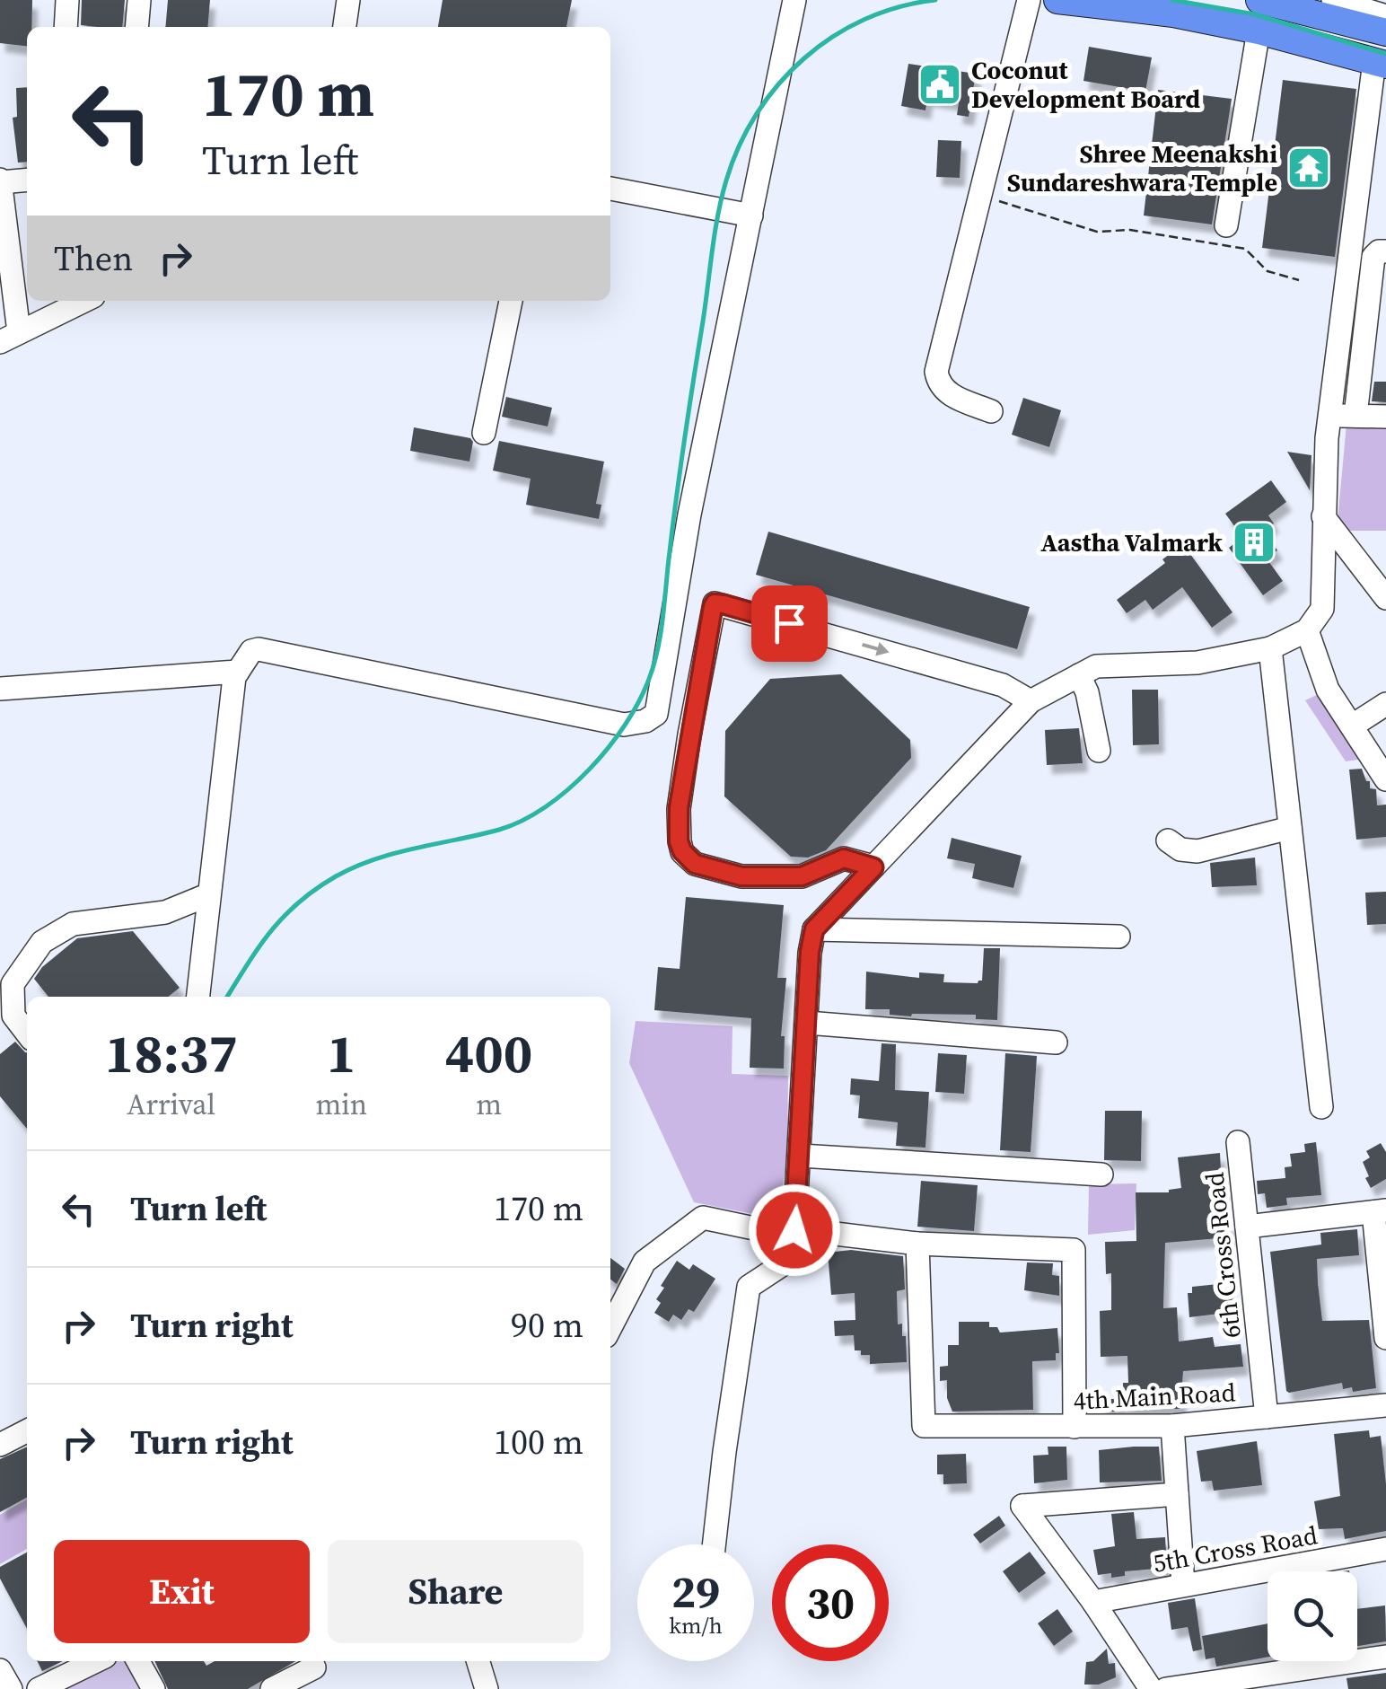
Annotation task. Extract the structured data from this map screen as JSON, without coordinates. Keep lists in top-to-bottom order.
{
  "streets": {
    "street": ["6th Cross Road", "4th Main Road", "5th Cross Road"]
  },
  "crossings": [
    ["6th Cross Road", "4th Main Road"]
  ],
  "places": {
    "public building": ["Coconut Development Board"],
    "temple": ["Shree Meenakshi Sundareshwara Temple"],
    "building": ["Aastha Valmark"]
  },
  "page": {
    "turn": ["170 m", "Turn left"],
    "then": "Then",
    "eta": [
      "18:37",
      "Arrival",
      "1",
      "min",
      "400",
      "m"
    ],
    "list": [
      {
        "name": "Turn left",
        "value": "170 m"
      },
      {
        "name": "Turn right",
        "value": "90 m"
      },
      {
        "name": "Turn right",
        "value": "100 m"
      }
    ],
    "buttons": ["Exit", "Share"],
    "speed": "29 km/h",
    "limit": "30"
  }
}
